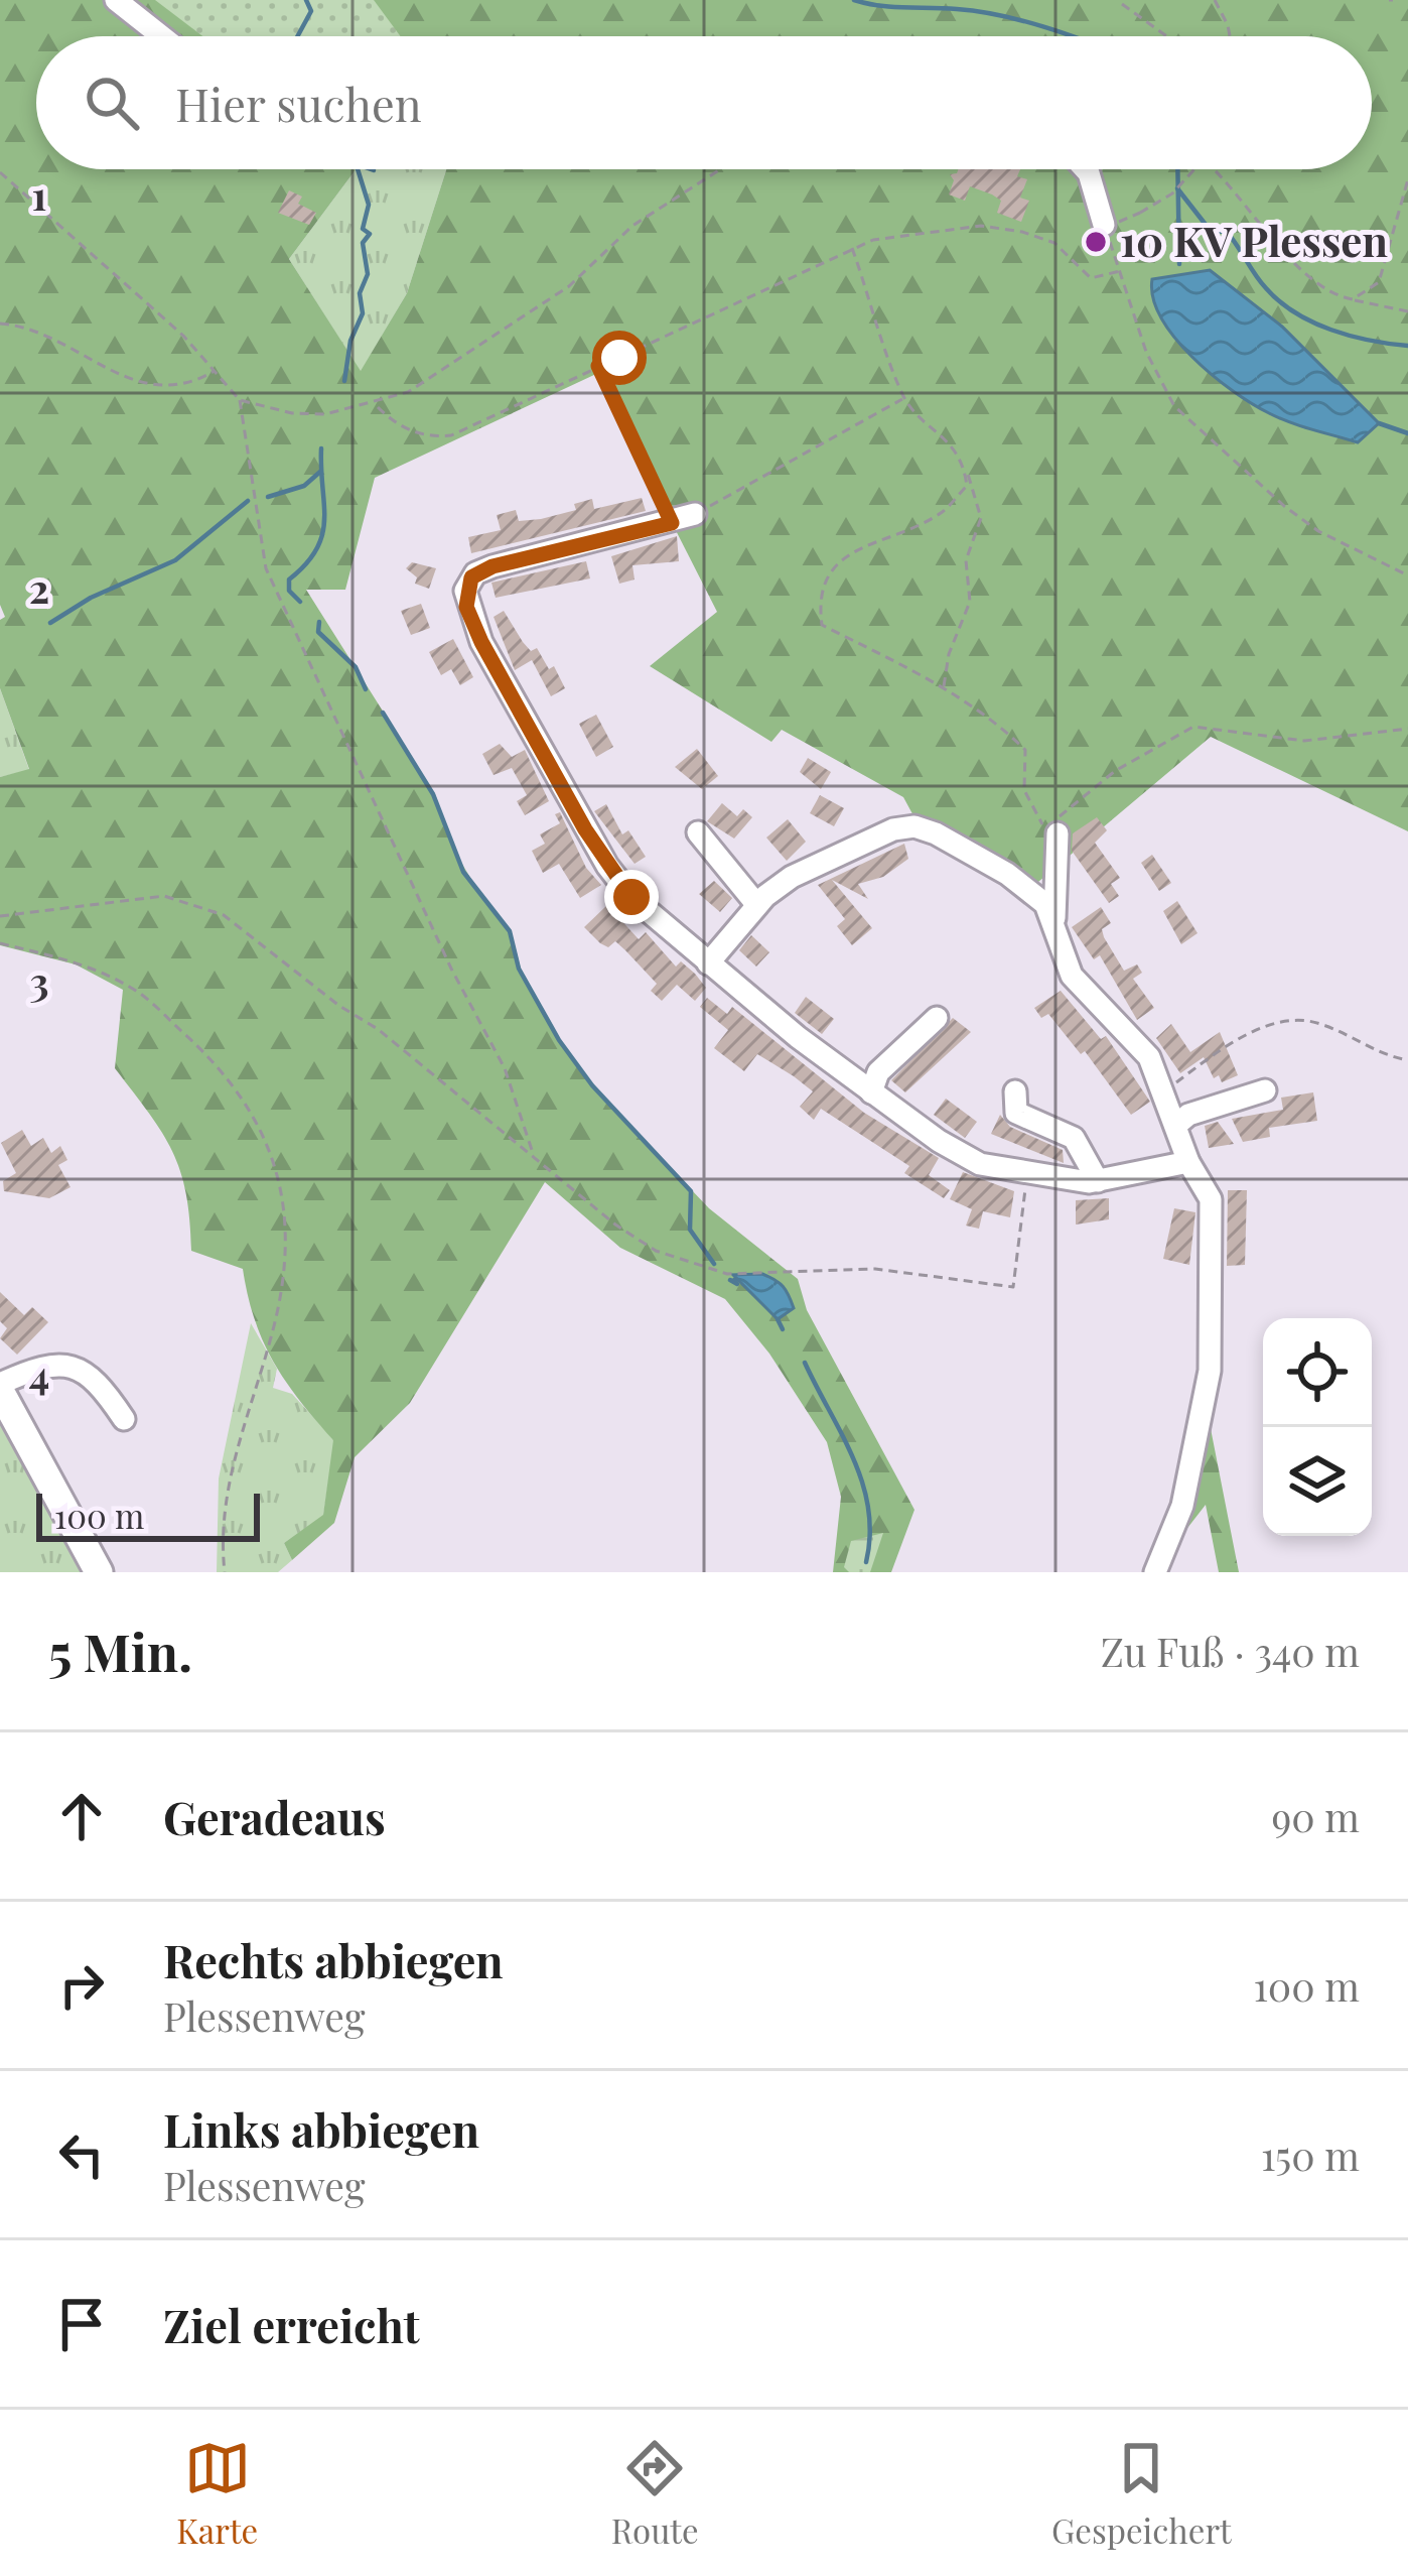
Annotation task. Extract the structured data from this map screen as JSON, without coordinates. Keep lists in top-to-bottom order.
{
  "places": ["10 KV Plessen"],
  "scale_bar": "100 m",
  "page": {
    "search": "Hier suchen",
    "scale": "100 m",
    "heading": ["5 Min.", "Zu Fuß · 340 m"],
    "list": [
      ["Geradeaus", "90 m"],
      ["Rechts abbiegen", "Plessenweg", "100 m"],
      ["Links abbiegen", "Plessenweg", "150 m"],
      "Ziel erreicht"
    ],
    "nav": ["Karte", "Route", "Gespeichert"]
  },
  "grid": {
    "rows": [
      "1",
      "2",
      "3",
      "4"
    ]
  }
}
